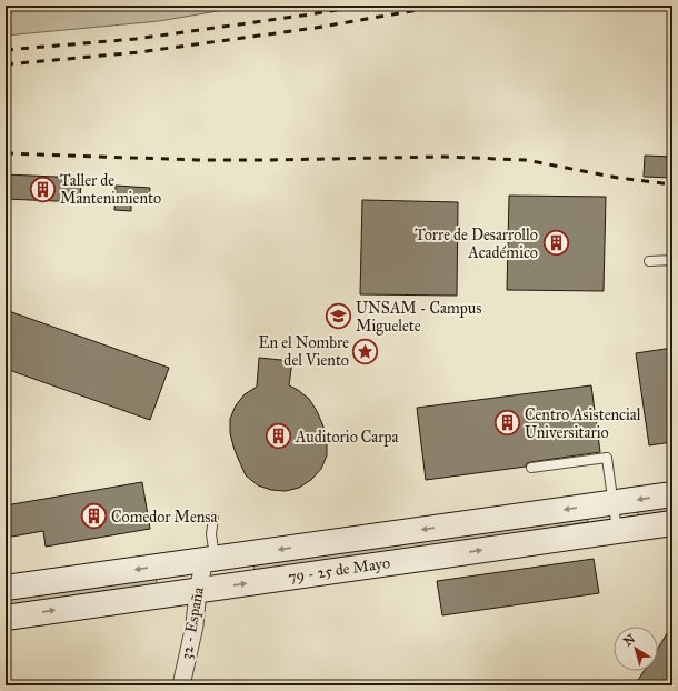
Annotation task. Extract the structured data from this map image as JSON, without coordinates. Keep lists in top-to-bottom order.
{
  "streets": {
    "main road": ["79 - 25 de Mayo"],
    "street": ["32 - España"]
  },
  "crossings": [
    ["79 - 25 de Mayo", "32 - España"]
  ],
  "places": {
    "building": [
      "Taller de Mantenimiento",
      "Torre de Desarrollo Académico",
      "Centro Asistencial Universitario",
      "Auditorio Carpa",
      "Comedor Mensa"
    ],
    "school or university": ["UNSAM - Campus Miguelete"],
    "place": ["En el Nombre del Viento"]
  },
  "north": "top left"
}
